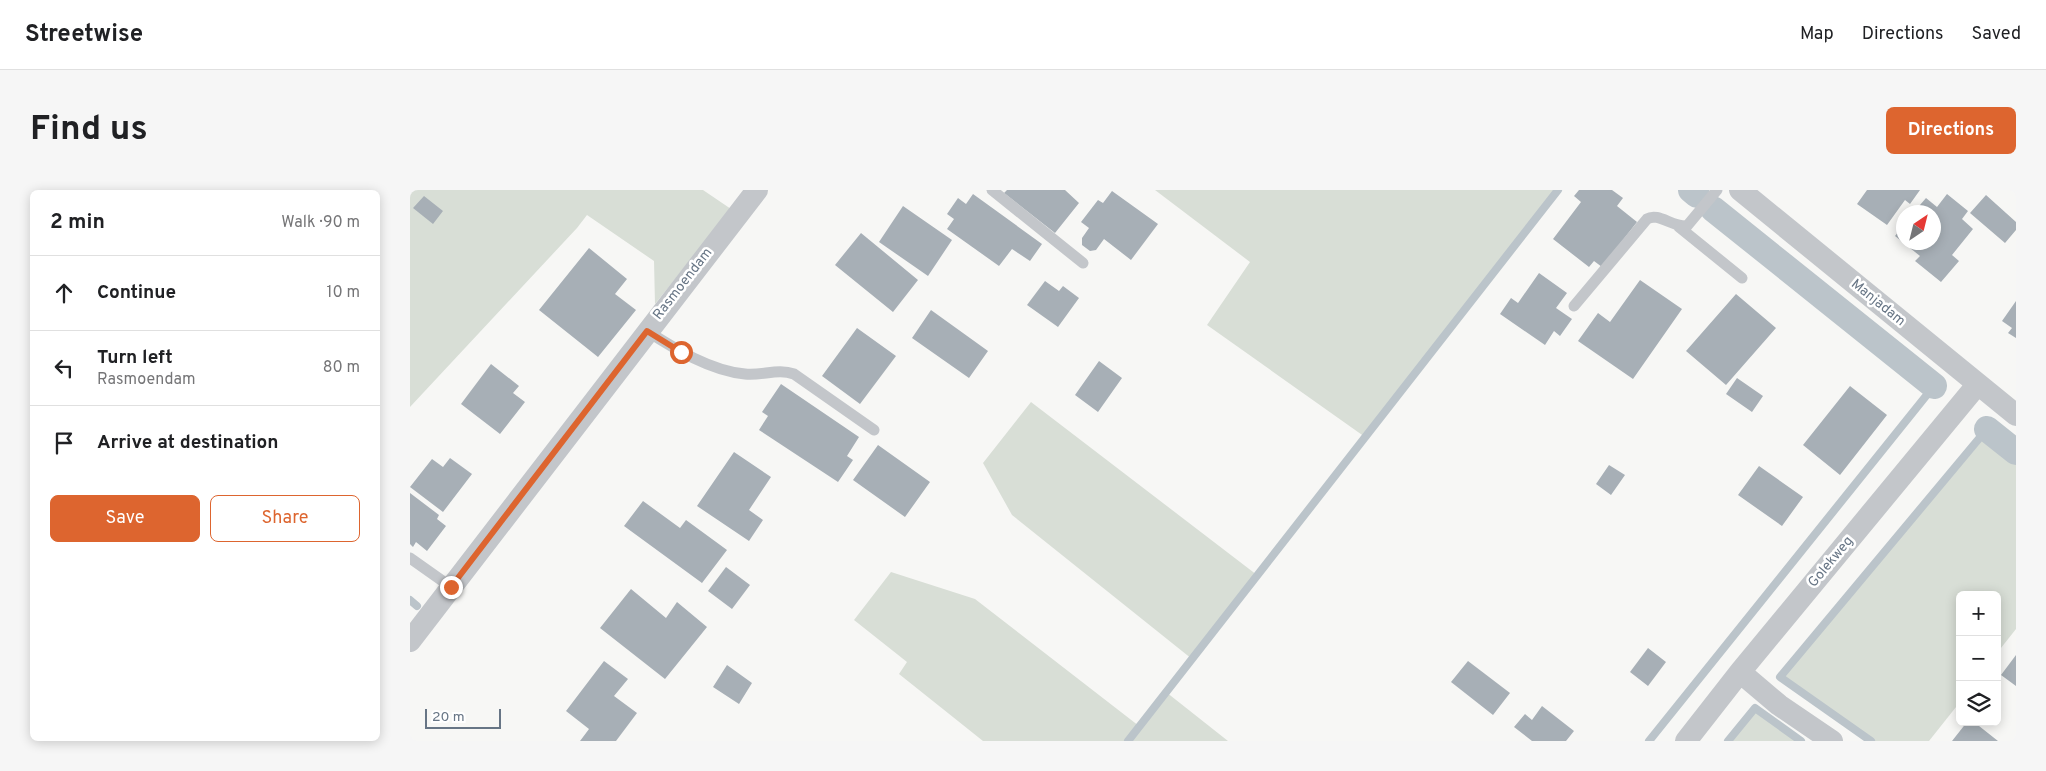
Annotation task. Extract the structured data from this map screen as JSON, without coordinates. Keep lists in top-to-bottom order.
{
  "streets": {
    "street": ["Rasmoendam", "Manjadam", "Golekweg"]
  },
  "crossings": [
    ["Manjadam", "Golekweg"]
  ],
  "scale_bar": "20 m",
  "north": "top right",
  "page": {
    "header": "Streetwise",
    "nav": ["Map", "Directions", "Saved"],
    "buttons": [
      "Directions",
      ["Save", "Share"]
    ],
    "title": "Find us",
    "heading": ["2 min", "Walk · 90 m"],
    "list": [
      ["Continue", "10 m"],
      ["Turn left", "Rasmoendam", "80 m"],
      "Arrive at destination"
    ],
    "map_buttons": ["+", "−"],
    "scale": "20 m"
  }
}
